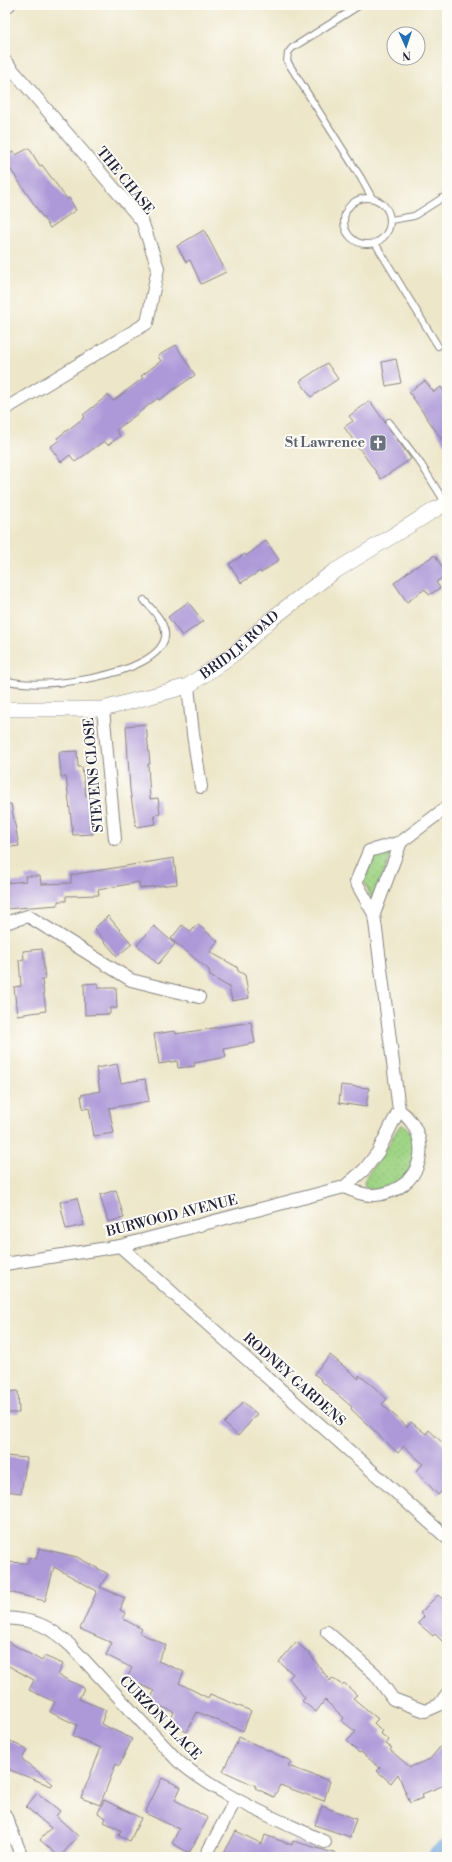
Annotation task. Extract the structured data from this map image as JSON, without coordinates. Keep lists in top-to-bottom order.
{
  "streets": {
    "street": [
      "THE CHASE",
      "BRIDLE ROAD",
      "STEVENS CLOSE",
      "BURWOOD AVENUE",
      "RODNEY GARDENS",
      "CURZON PLACE"
    ]
  },
  "crossings": [
    ["BRIDLE ROAD", "STEVENS CLOSE"],
    ["BURWOOD AVENUE", "RODNEY GARDENS"]
  ],
  "places": {
    "church": ["St Lawrence"]
  },
  "north": "bottom"
}
